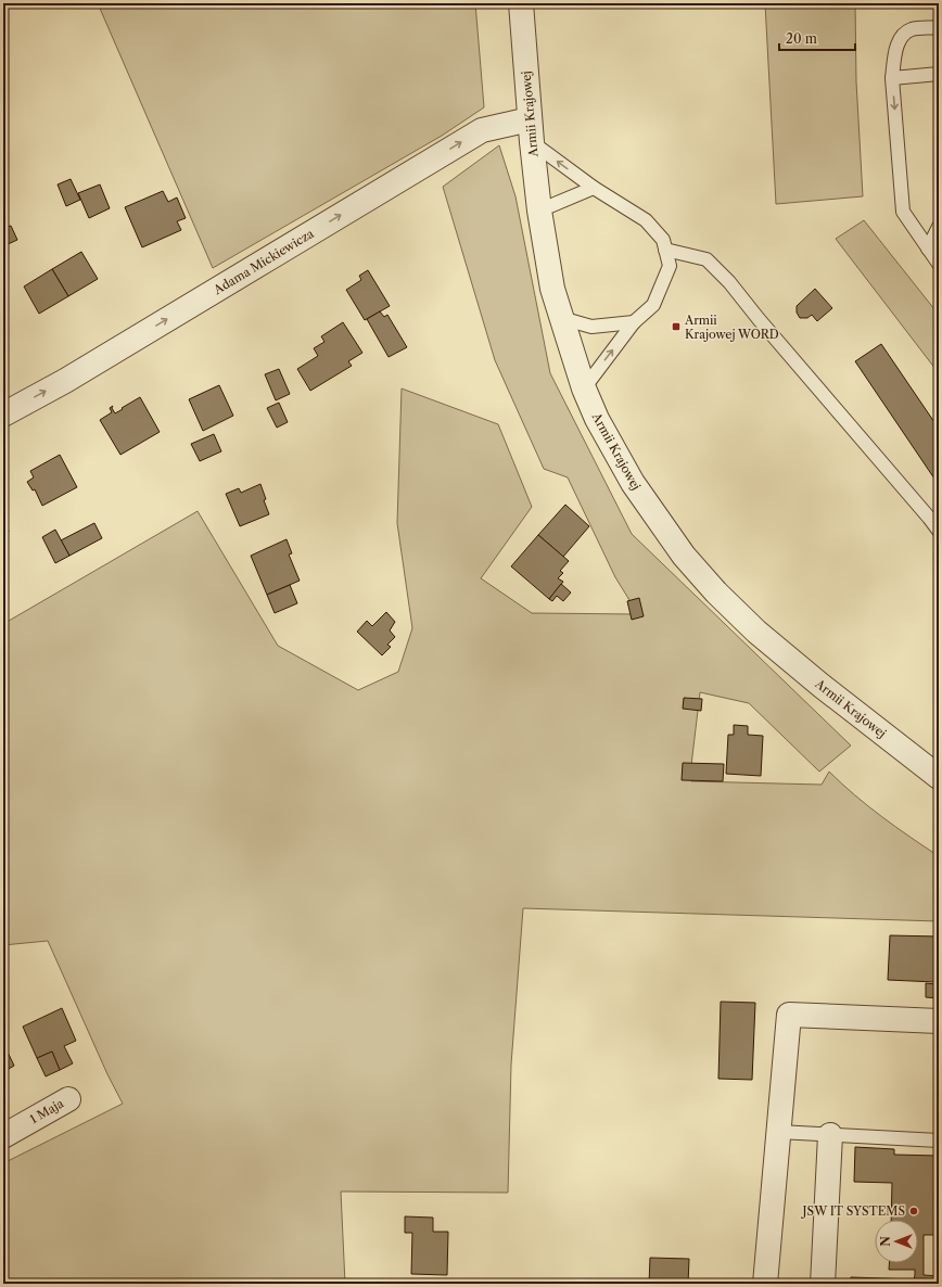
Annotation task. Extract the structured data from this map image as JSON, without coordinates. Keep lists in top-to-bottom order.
{
  "streets": {
    "street": ["Armii Krajowej", "Adama Mickiewicza", "1 Maja"]
  },
  "crossings": [
    ["Armii Krajowej", "Adama Mickiewicza"]
  ],
  "one_way": ["Adama Mickiewicza"],
  "places": {
    "transit": ["Armii Krajowej WORD"],
    "other": ["JSW IT SYSTEMS"]
  },
  "scale_bar": "20 m",
  "north": "left"
}
